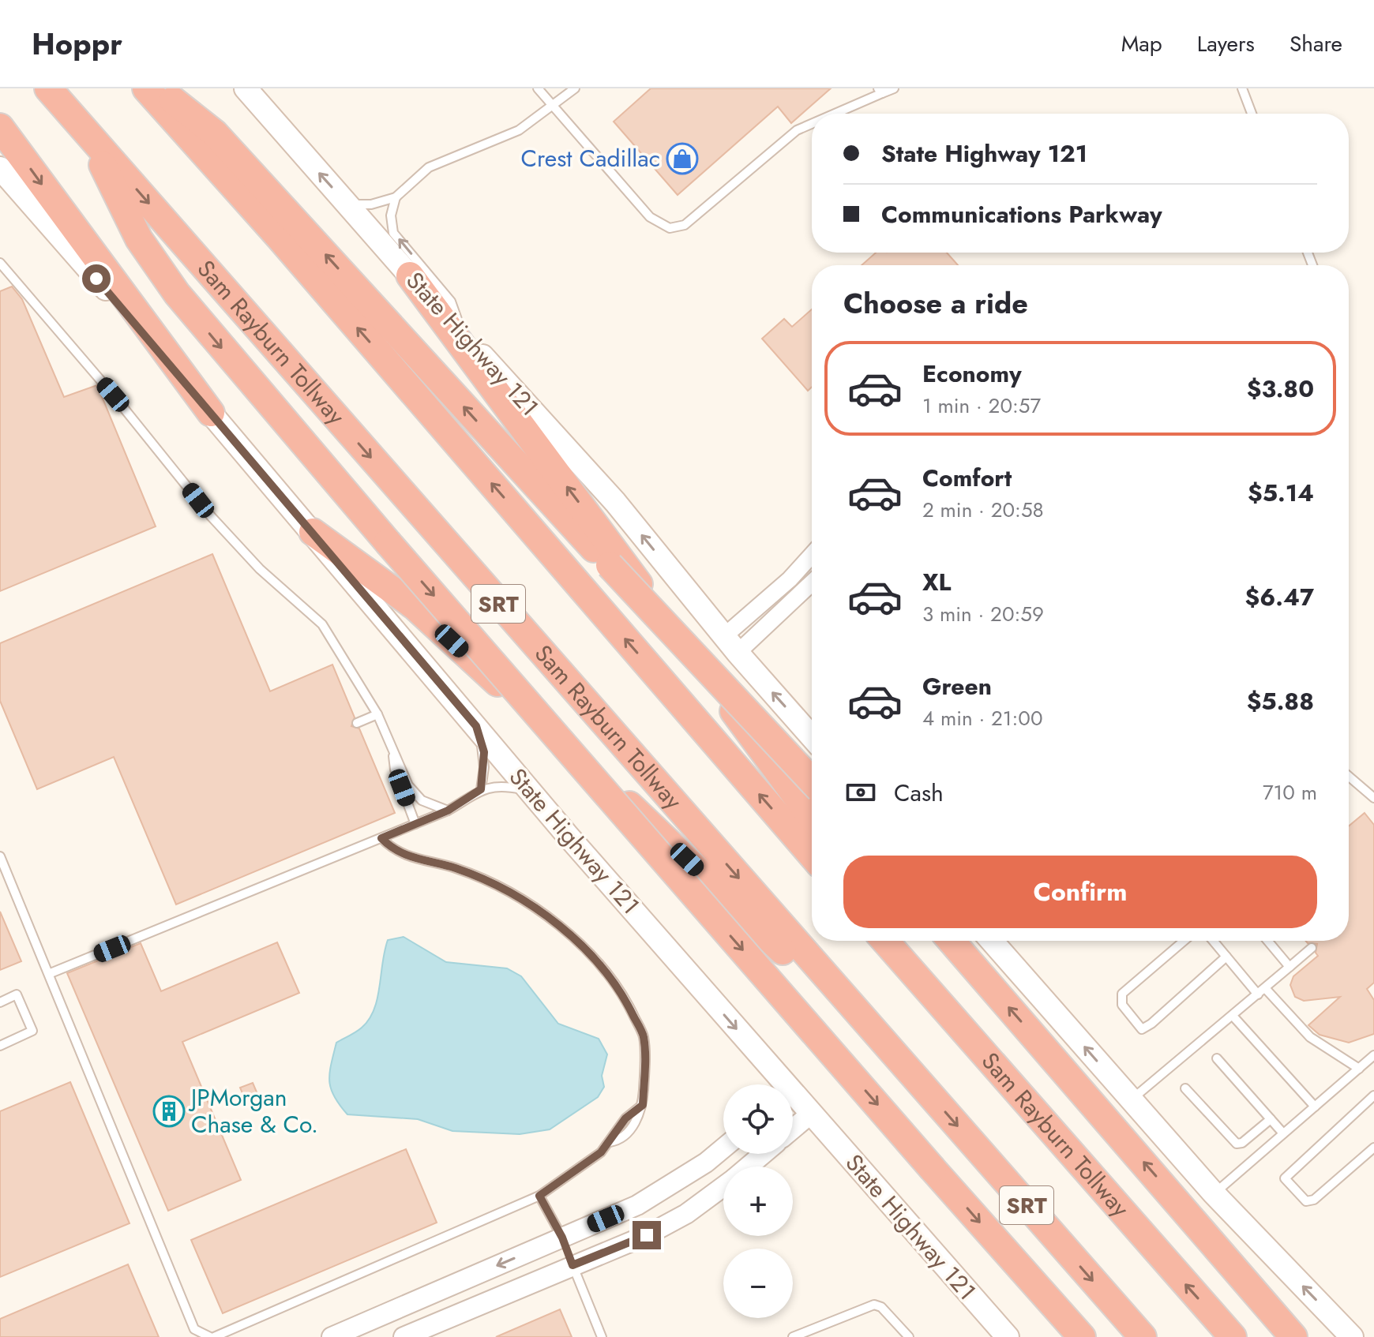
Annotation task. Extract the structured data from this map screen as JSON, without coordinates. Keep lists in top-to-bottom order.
{
  "streets": {
    "highway": ["Sam Rayburn Tollway", "SRT"],
    "main road": ["State Highway 121"]
  },
  "places": {
    "shop": ["Crest Cadillac"],
    "building": ["JPMorgan Chase & Co."]
  },
  "page": {
    "header": "Hoppr",
    "nav": ["Map", "Layers", "Share"],
    "banner": ["State Highway 121", "Communications Parkway"],
    "heading": "Choose a ride",
    "list": [
      {
        "name": "Economy",
        "note": "1 min · 20:57",
        "value": "$3.80"
      },
      {
        "name": "Comfort",
        "note": "2 min · 20:58",
        "value": "$5.14"
      },
      {
        "name": "XL",
        "note": "3 min · 20:59",
        "value": "$6.47"
      },
      {
        "name": "Green",
        "note": "4 min · 21:00",
        "value": "$5.88"
      }
    ],
    "pay": ["Cash", "710 m"],
    "buttons": "Confirm",
    "map_buttons": ["+", "−"]
  }
}
